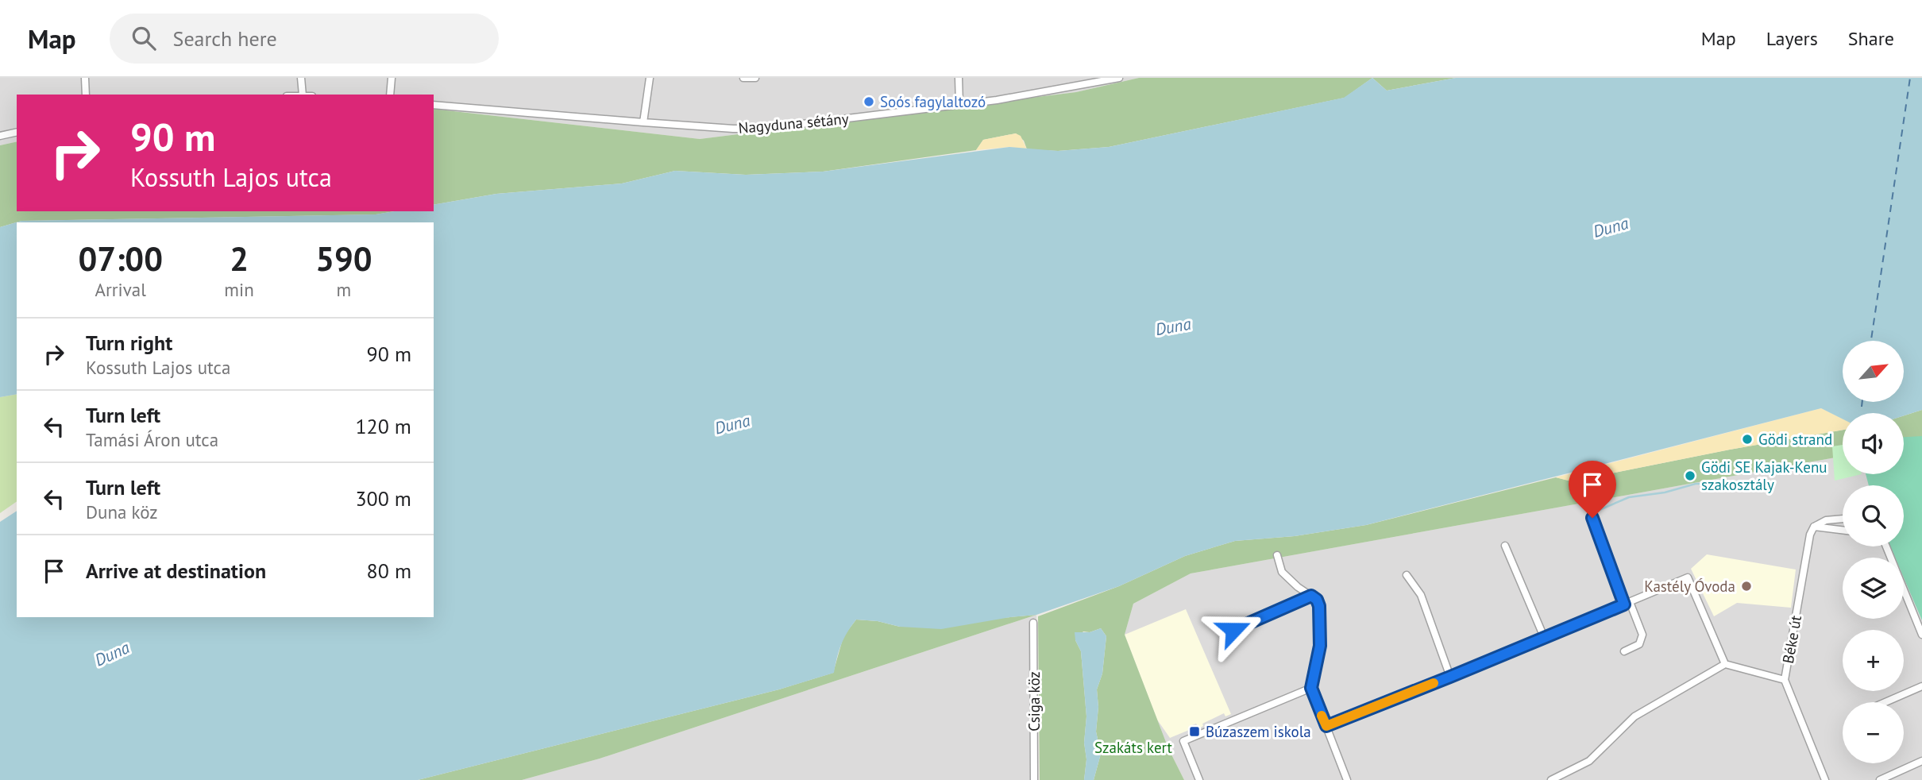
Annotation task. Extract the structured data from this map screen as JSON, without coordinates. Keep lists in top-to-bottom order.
{
  "streets": {
    "street": ["Nagyduna sétány", "Béke út", "Csiga köz"]
  },
  "water": ["Duna"],
  "parks": ["Szakáts kert"],
  "places": {
    "other": [
      "Soós fagylaltozó",
      "Gödi strand",
      "Gödi SE Kajak-Kenu szakosztály",
      "Kastély Óvoda"
    ],
    "transit": ["Búzaszem iskola"]
  },
  "north": "top right",
  "page": {
    "header": "Map",
    "search": "Search here",
    "nav": ["Map", "Layers", "Share"],
    "turn": ["90 m", "Kossuth Lajos utca"],
    "eta": [
      "07:00",
      "Arrival",
      "2",
      "min",
      "590",
      "m"
    ],
    "list": [
      {
        "name": "Turn right",
        "note": "Kossuth Lajos utca",
        "value": "90 m"
      },
      {
        "name": "Turn left",
        "note": "Tamási Áron utca",
        "value": "120 m"
      },
      {
        "name": "Turn left",
        "note": "Duna köz",
        "value": "300 m"
      },
      {
        "name": "Arrive at destination",
        "value": "80 m"
      }
    ],
    "map_buttons": ["+", "−"]
  }
}
